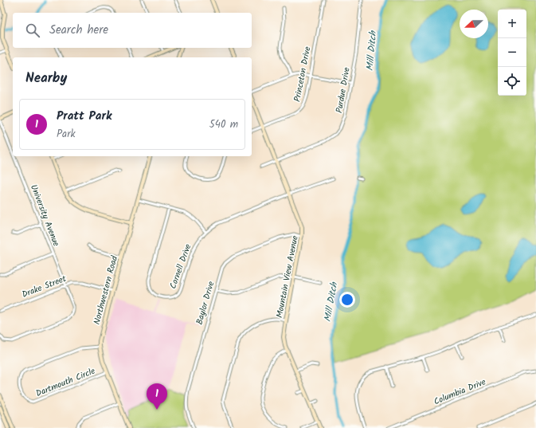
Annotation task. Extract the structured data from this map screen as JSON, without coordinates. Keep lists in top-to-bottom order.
{
  "streets": {
    "street": [
      "Princeton Drive",
      "Purdue Drive",
      "University Avenue",
      "Cornell Drive",
      "Mountain View Avenue",
      "Drake Street",
      "Northwestern Road",
      "Baylor Drive",
      "Dartmouth Circle",
      "Columbia Drive"
    ]
  },
  "crossings": [
    ["Princeton Drive", "Mountain View Avenue"],
    ["Purdue Drive", "Mountain View Avenue"],
    ["University Avenue", "Drake Street"],
    ["Cornell Drive", "Mountain View Avenue"],
    ["Mountain View Avenue", "Baylor Drive"],
    ["Drake Street", "Northwestern Road"],
    ["Northwestern Road", "Dartmouth Circle"]
  ],
  "water": ["Mill Ditch"],
  "north": "left",
  "page": {
    "map_buttons": ["+", "−"],
    "search": "Search here",
    "heading": "Nearby",
    "list": [
      {
        "mark": "1",
        "name": "Pratt Park",
        "note": "Park",
        "value": "540 m"
      }
    ],
    "pins": "1"
  }
}
